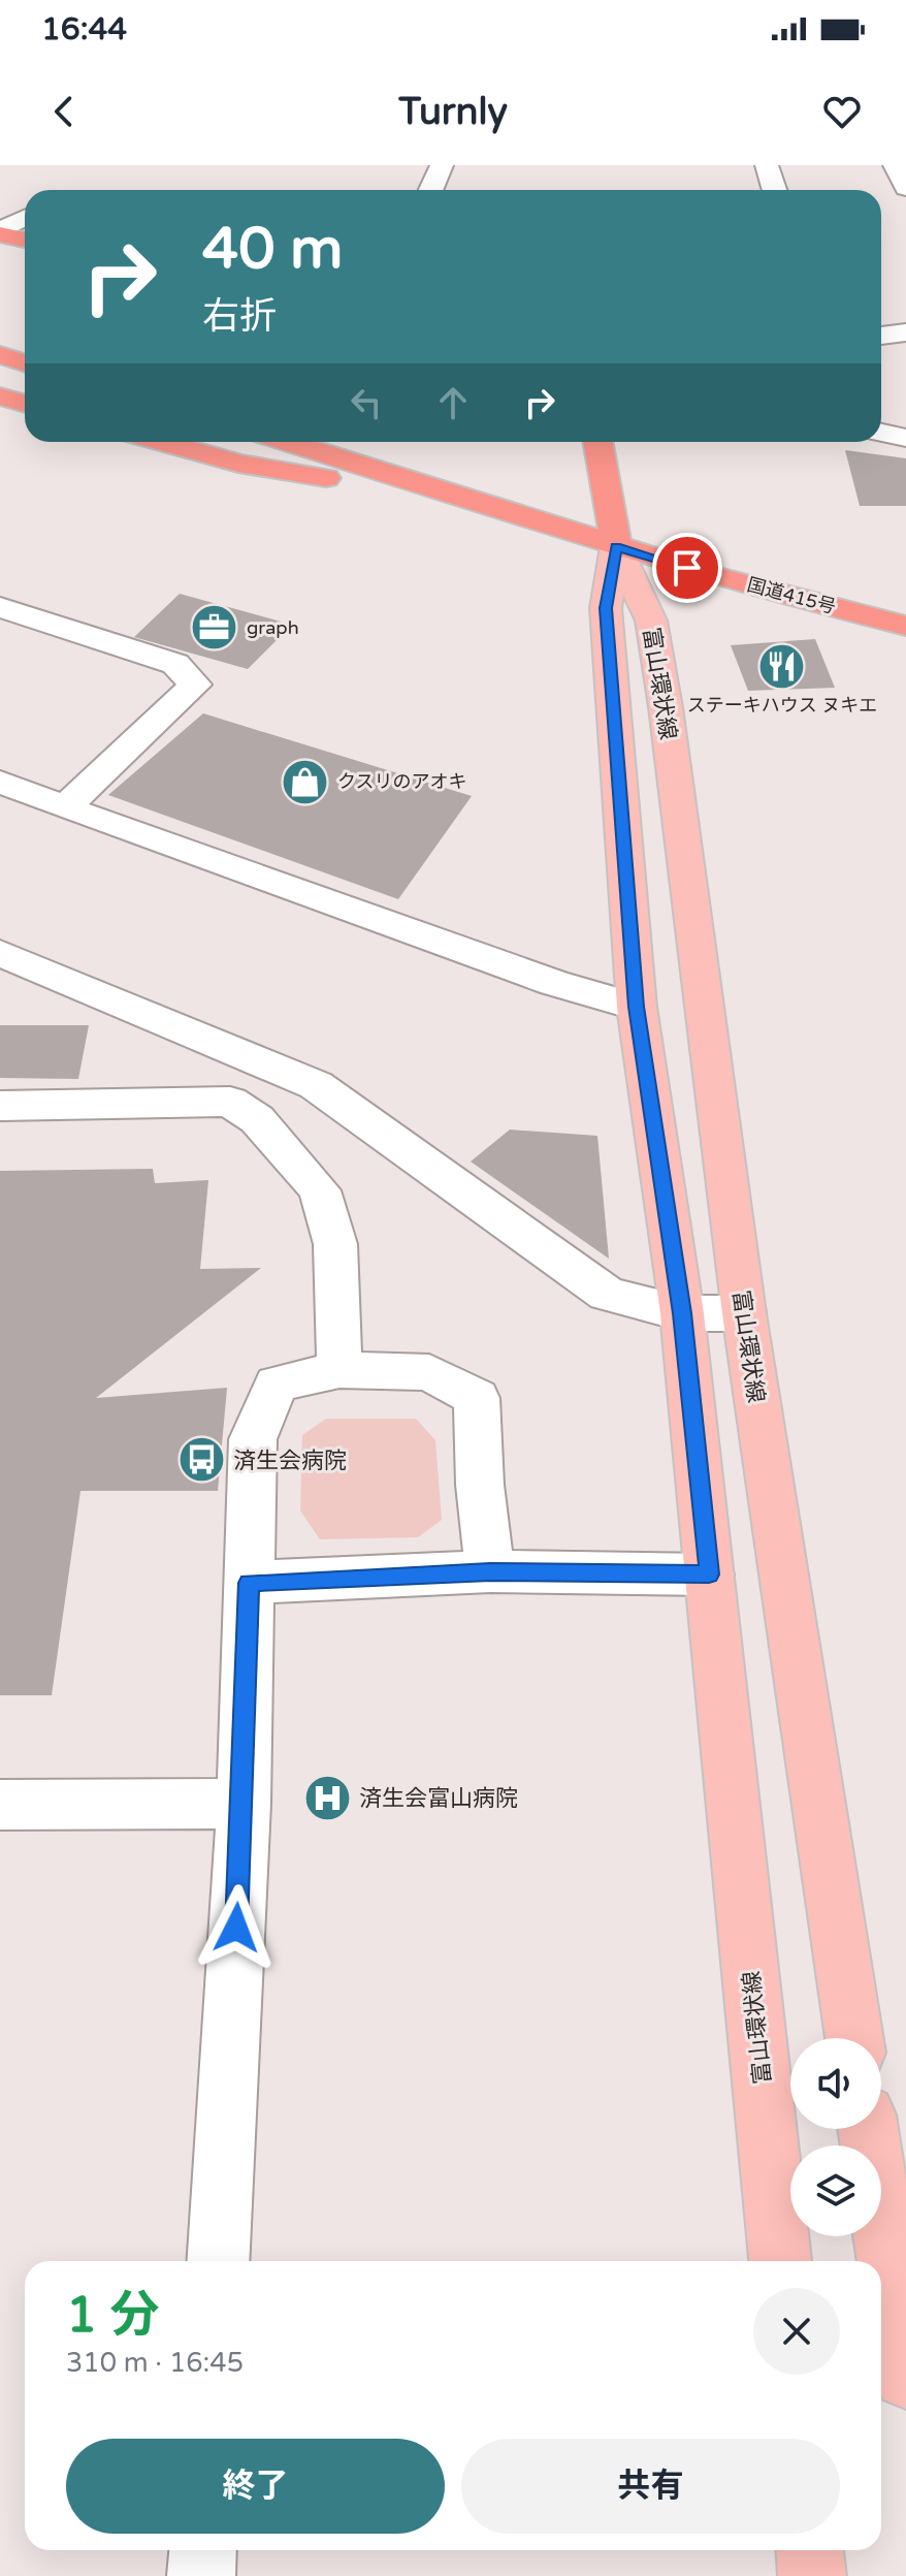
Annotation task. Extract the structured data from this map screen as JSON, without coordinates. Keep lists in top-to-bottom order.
{
  "streets": {
    "highway": ["国道415号"],
    "main road": ["富山環状線"]
  },
  "crossings": [
    ["国道415号", "富山環状線"]
  ],
  "places": {
    "office": ["graph"],
    "restaurant": ["ステーキハウス ヌキエ"],
    "shop": ["クスリのアオキ"],
    "bus stop": ["済生会病院"],
    "hospital": ["済生会富山病院"]
  },
  "page": {
    "status": "16:44",
    "header": "Turnly",
    "turn": ["40 m", "右折"],
    "heading": ["1 分", "310 m · 16:45"],
    "buttons": ["終了", "共有"]
  }
}
